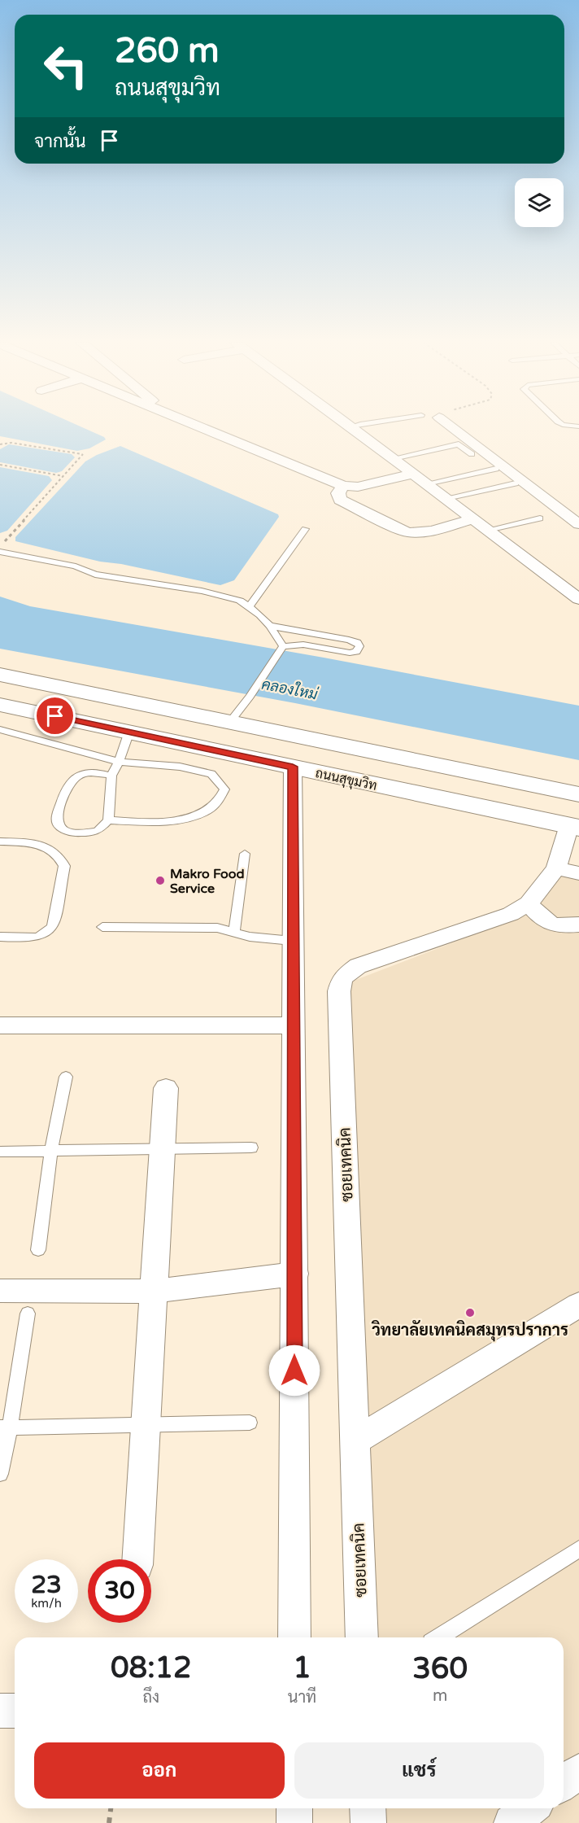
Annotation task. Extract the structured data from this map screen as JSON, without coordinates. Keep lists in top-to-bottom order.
{
  "streets": {
    "highway": ["ถนนสุขุมวิท"],
    "street": ["ซอยเทคนิค"]
  },
  "crossings": [
    ["ถนนสุขุมวิท", "ซอยเทคนิค"]
  ],
  "water": ["คลองใหม่"],
  "places": ["Makro Food Service", "วิทยาลัยเทคนิคสมุทรปราการ"],
  "page": {
    "turn": ["260 m", "ถนนสุขุมวิท"],
    "then": "จากนั้น",
    "speed": "23 km/h",
    "limit": "30",
    "eta": [
      "08:12",
      "ถึง",
      "1",
      "นาที",
      "360",
      "m"
    ],
    "buttons": ["ออก", "แชร์"]
  }
}
